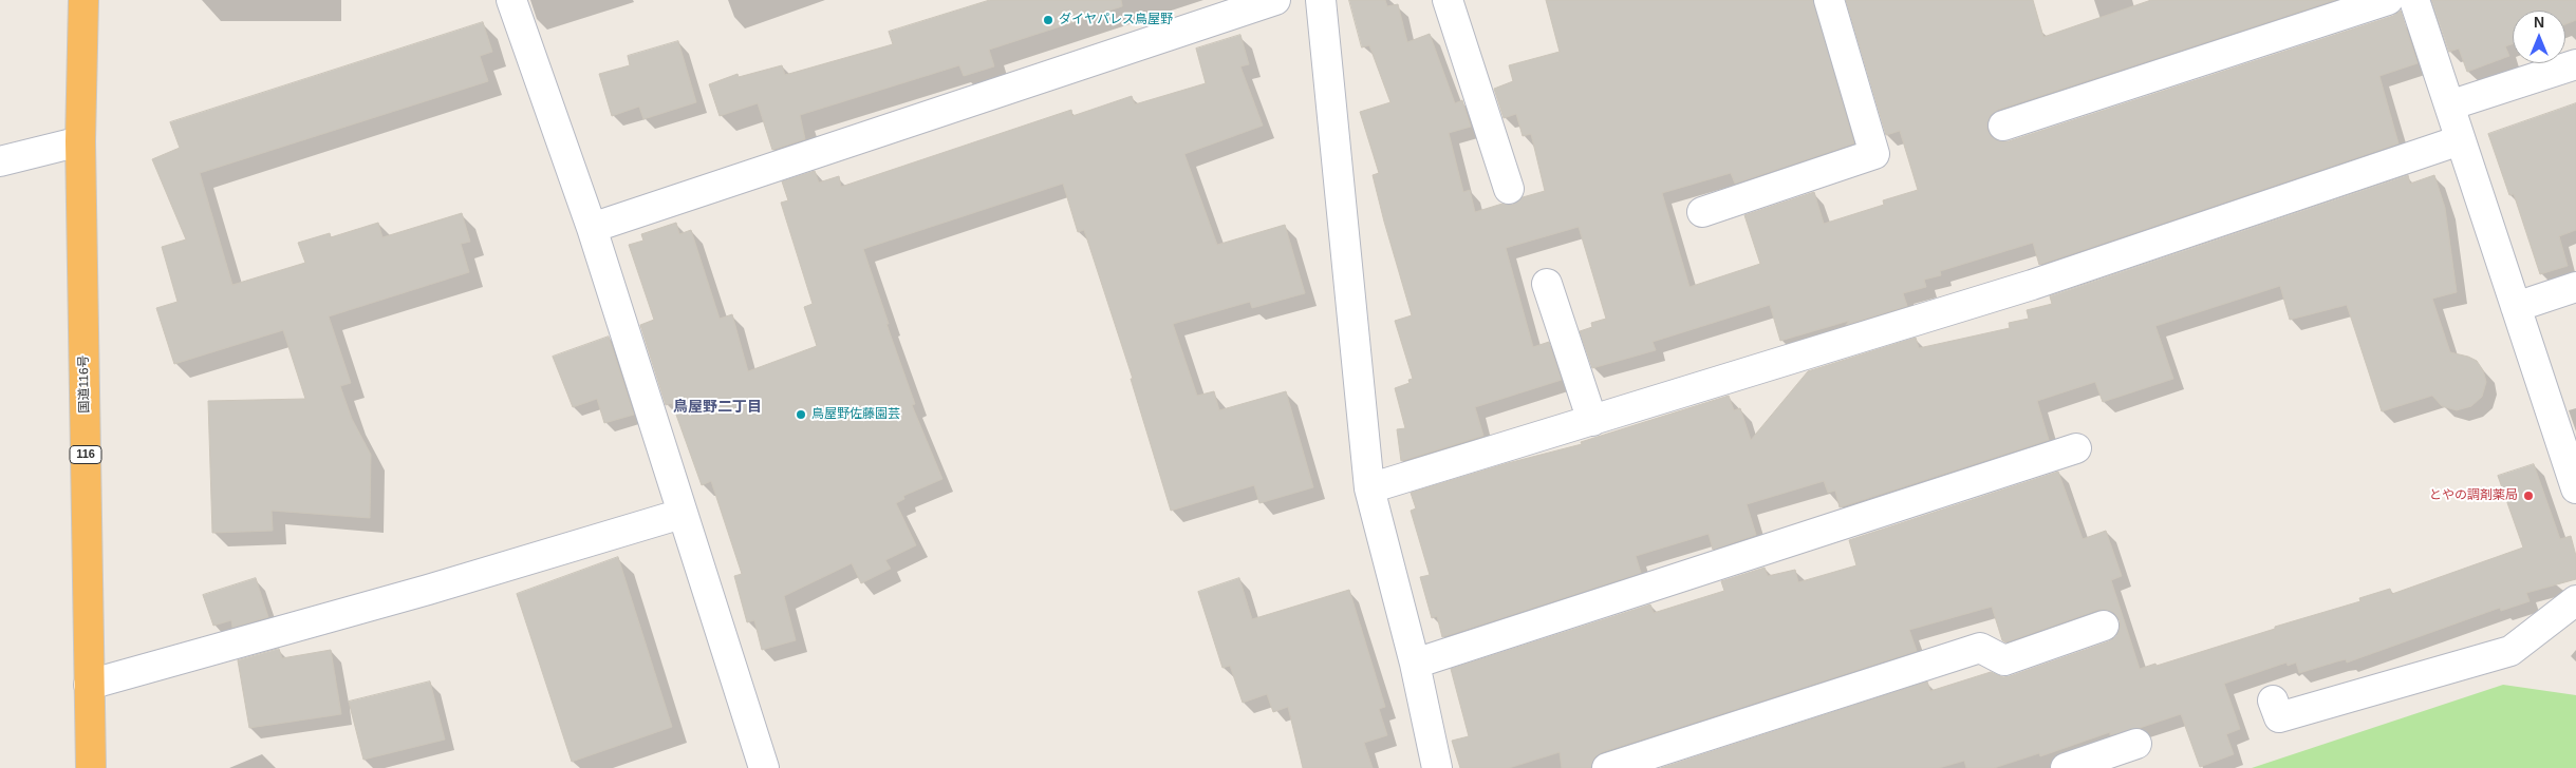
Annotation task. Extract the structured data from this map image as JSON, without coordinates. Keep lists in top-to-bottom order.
{
  "streets": {
    "highway": ["国道116号", "116"]
  },
  "districts": ["鳥屋野二丁目"],
  "places": ["ダイヤパレス鳥屋野", "鳥屋野佐藤園芸", "とやの調剤薬局"],
  "north": "top"
}
